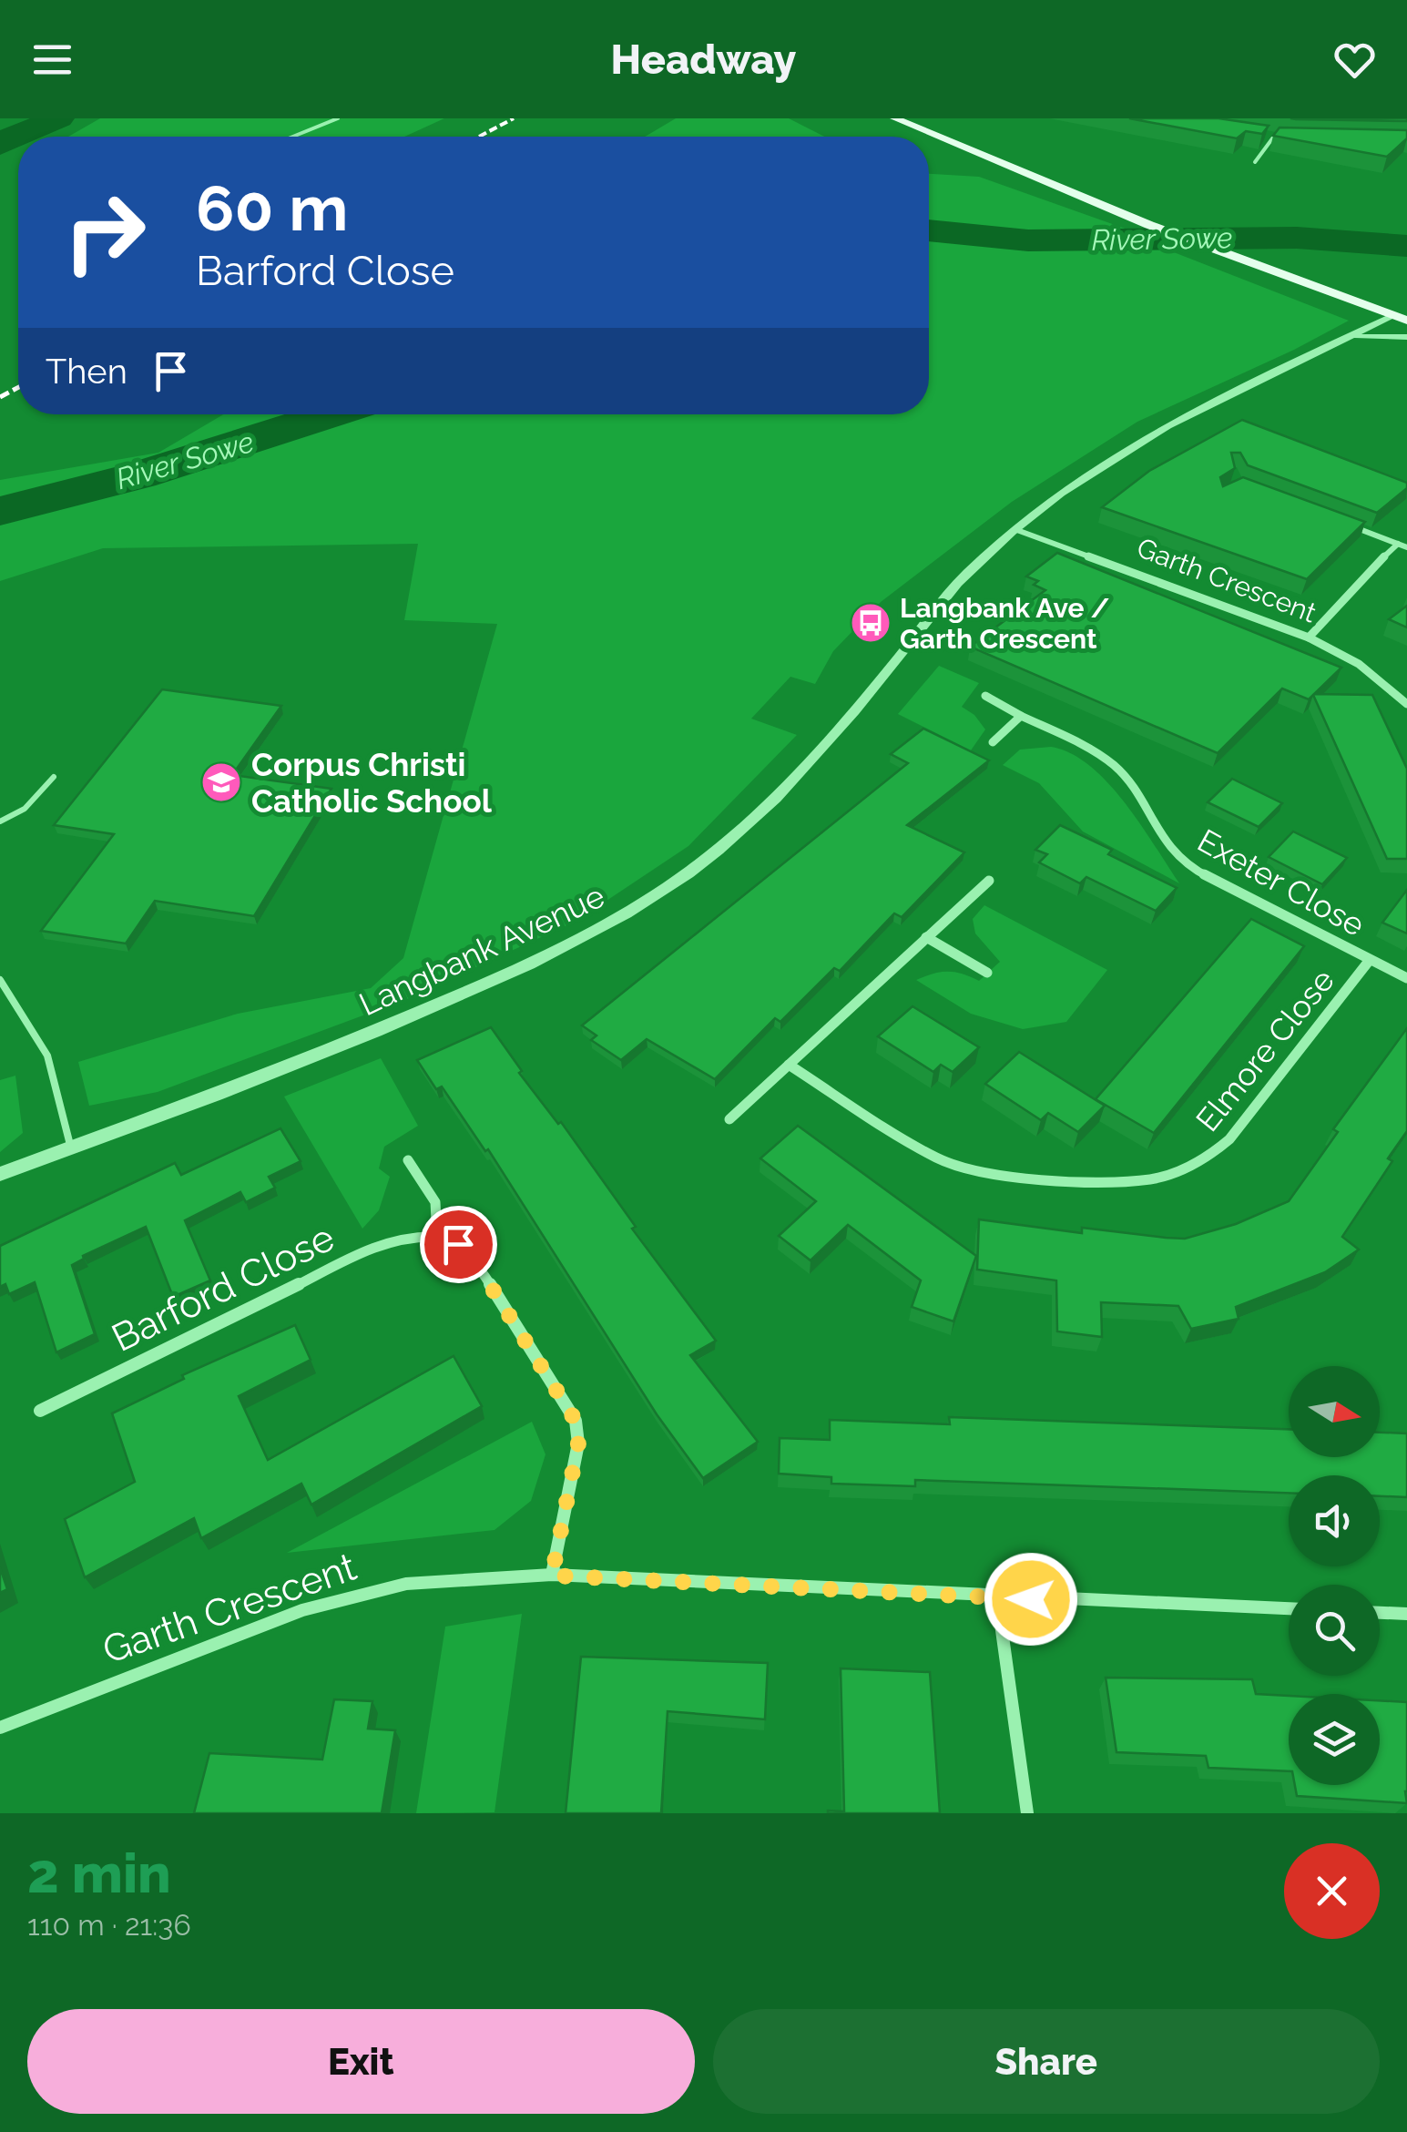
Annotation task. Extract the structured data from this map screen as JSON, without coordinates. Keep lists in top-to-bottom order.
{
  "streets": {
    "street": [
      "Garth Crescent",
      "Exeter Close",
      "Langbank Avenue",
      "Elmore Close",
      "Barford Close"
    ]
  },
  "crossings": [
    ["Garth Crescent", "Langbank Avenue"],
    ["Exeter Close", "Elmore Close"]
  ],
  "water": ["River Sowe"],
  "places": {
    "bus stop": ["Langbank Ave / Garth Crescent"],
    "school or university": ["Corpus Christi Catholic School"]
  },
  "north": "right",
  "page": {
    "header": "Headway",
    "turn": ["60 m", "Barford Close"],
    "then": "Then",
    "heading": ["2 min", "110 m · 21:36"],
    "buttons": ["Exit", "Share"]
  }
}
